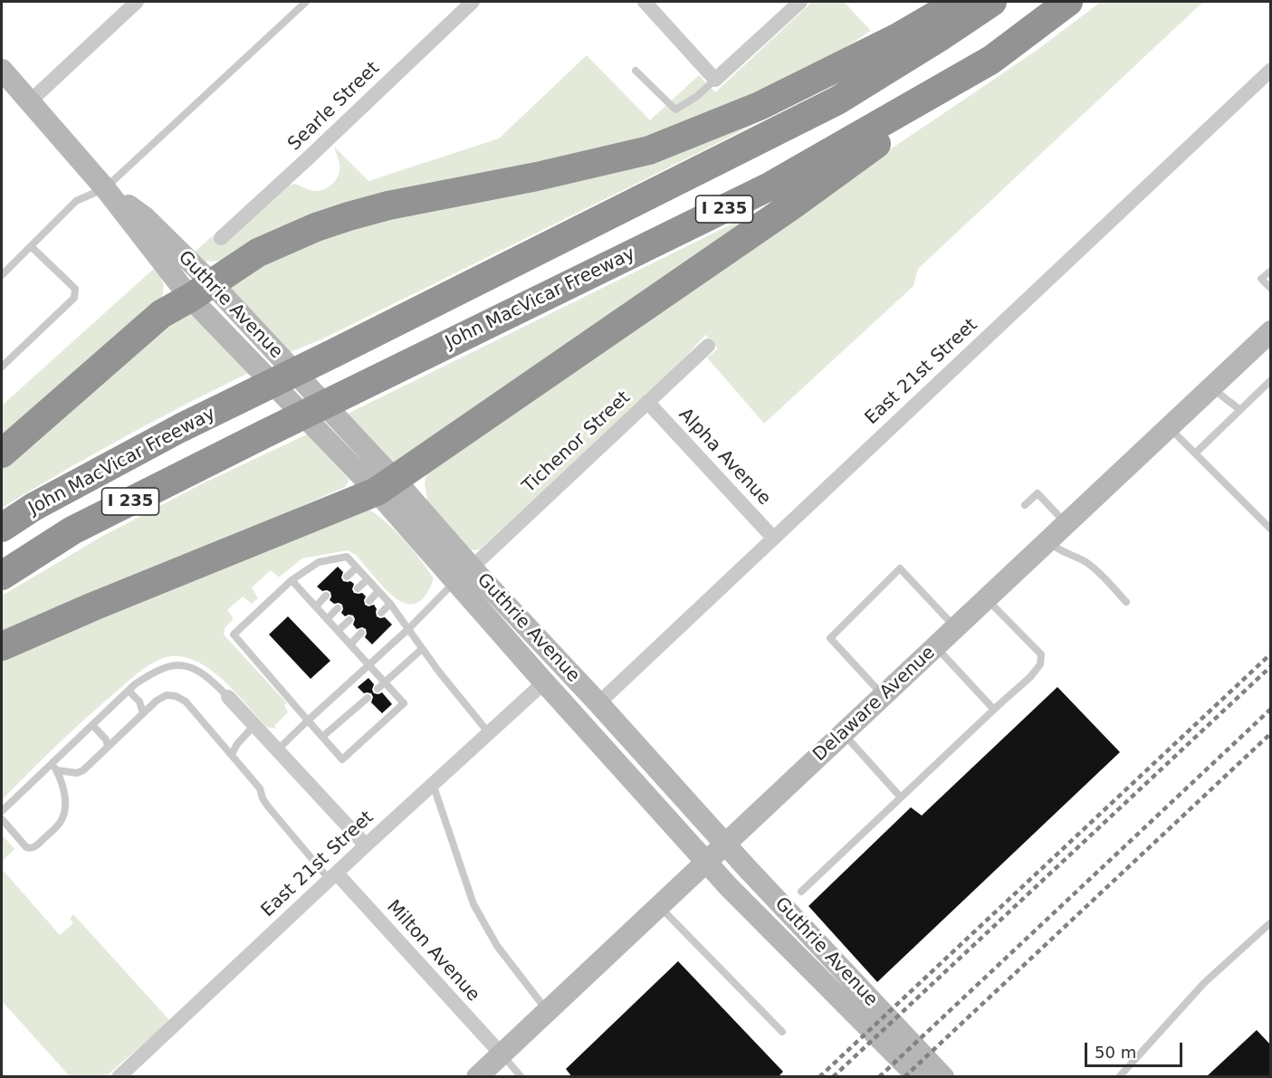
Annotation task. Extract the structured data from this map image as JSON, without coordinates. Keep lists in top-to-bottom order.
{
  "streets": {
    "highway": ["I 235", "John MacVicar Freeway"],
    "main road": ["Guthrie Avenue", "Delaware Avenue"],
    "street": [
      "Searle Street",
      "East 21st Street",
      "Tichenor Street",
      "Alpha Avenue",
      "Milton Avenue"
    ]
  },
  "crossings": [
    ["Guthrie Avenue", "East 21st Street"],
    ["Guthrie Avenue", "Tichenor Street"],
    ["Guthrie Avenue", "Delaware Avenue"],
    ["East 21st Street", "Alpha Avenue"],
    ["East 21st Street", "Milton Avenue"],
    ["Tichenor Street", "Alpha Avenue"],
    ["Delaware Avenue", "Milton Avenue"]
  ],
  "scale_bar": "50 m"
}
